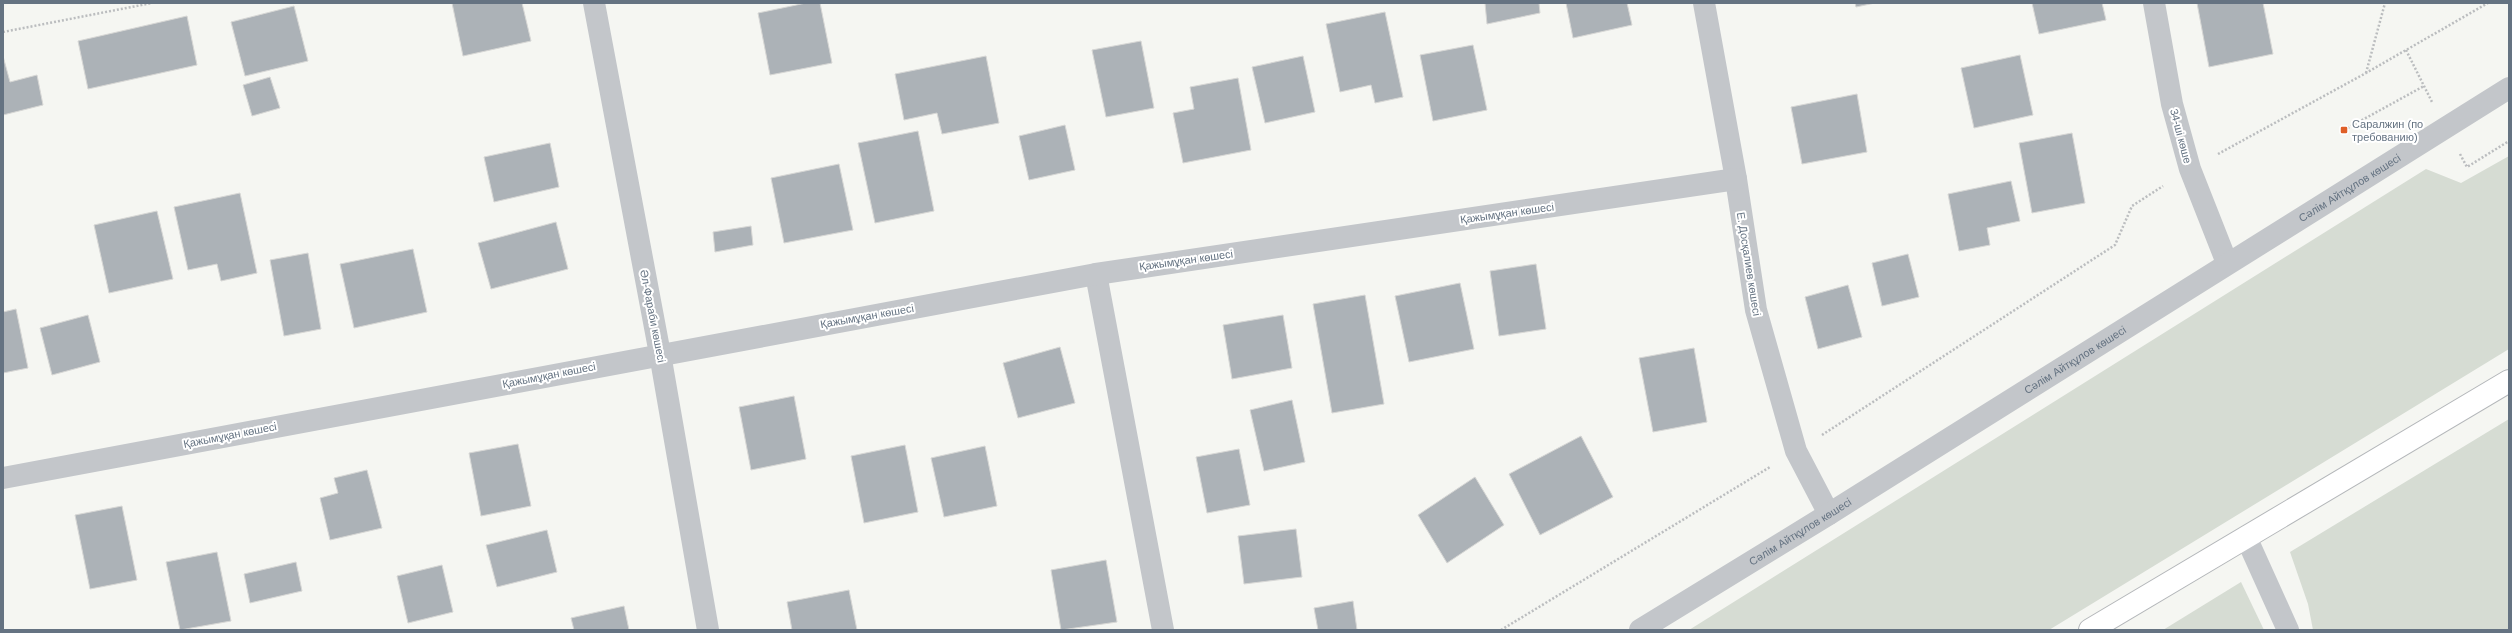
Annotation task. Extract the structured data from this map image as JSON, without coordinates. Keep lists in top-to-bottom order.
{
  "streets": {
    "street": [
      "34-ші көше",
      "Сәлім Айтқұлов көшесі",
      "Қажымұқан көшесі",
      "Е. Досқалиев көшесі",
      "Әл-Фараби көшесі"
    ]
  },
  "crossings": [
    ["34-ші көше", "Сәлім Айтқұлов көшесі"],
    ["Сәлім Айтқұлов көшесі", "Е. Досқалиев көшесі"],
    ["Қажымұқан көшесі", "Е. Досқалиев көшесі"],
    ["Қажымұқан көшесі", "Әл-Фараби көшесі"]
  ],
  "places": {
    "transit": ["Саралжин (по требованию)"]
  }
}
